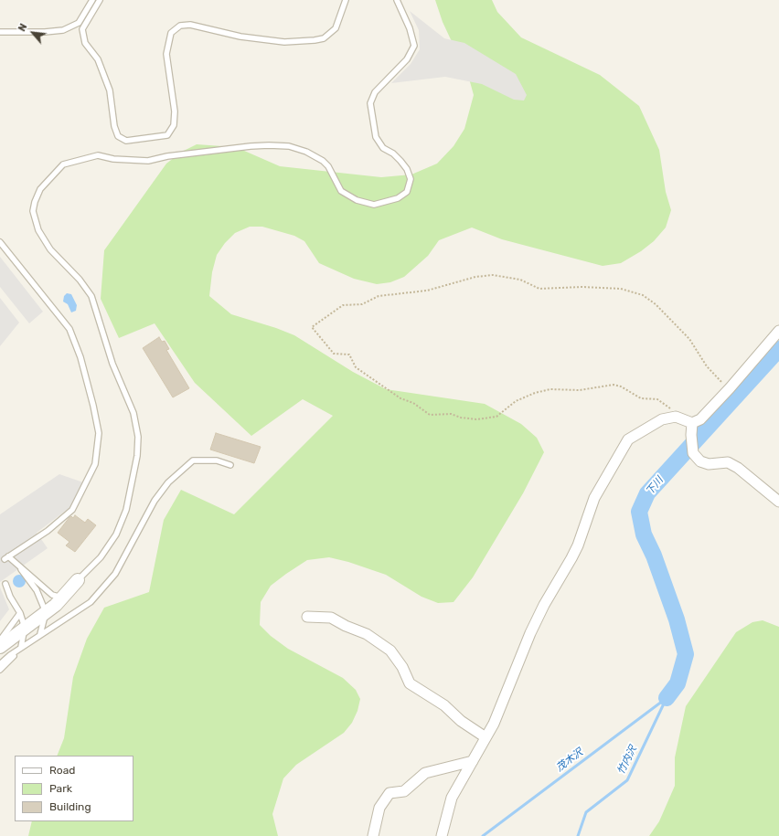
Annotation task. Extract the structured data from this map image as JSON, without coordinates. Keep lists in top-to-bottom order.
{
  "water": ["下川", "茂木沢", "竹内沢"],
  "legend": ["Road", "Park", "Building"],
  "north": "top left"
}
